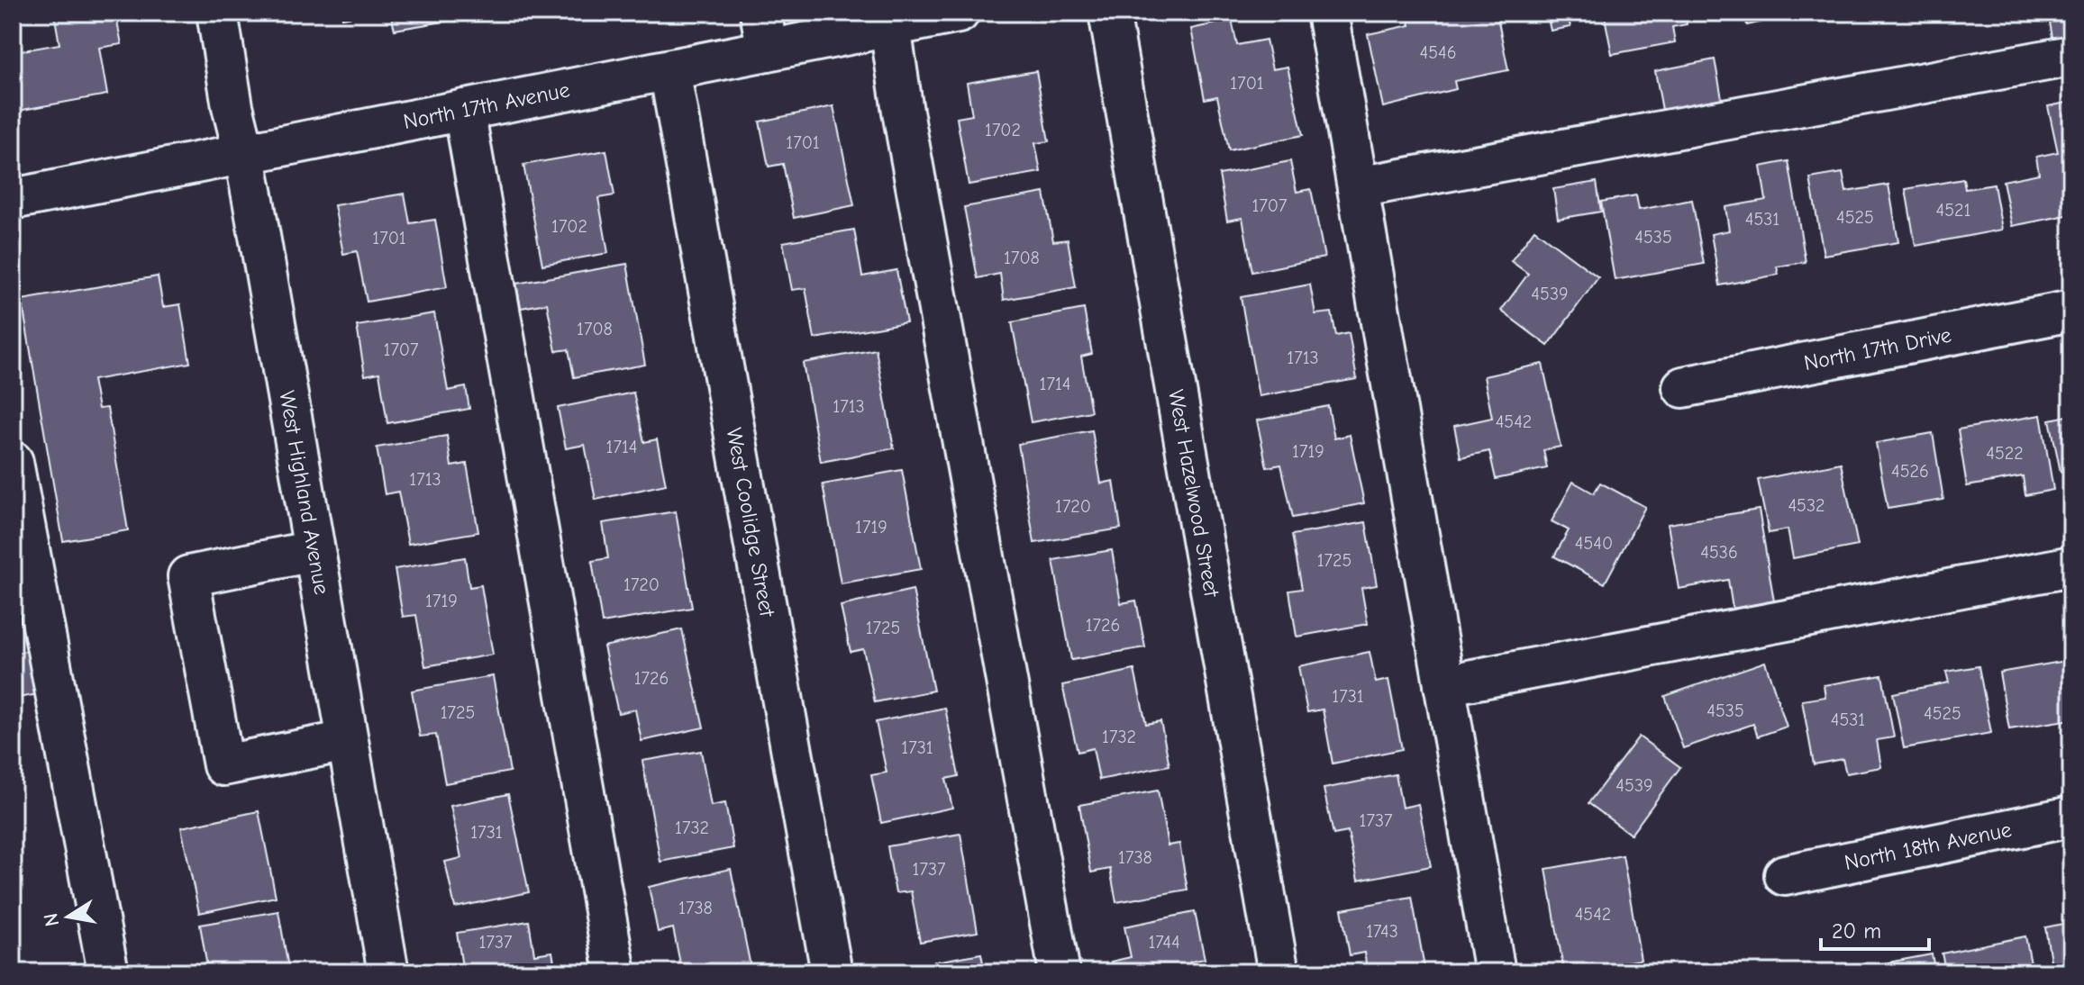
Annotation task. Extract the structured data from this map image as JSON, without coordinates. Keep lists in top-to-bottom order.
{
  "streets": {
    "street": [
      "North 17th Avenue",
      "North 17th Drive",
      "West Highland Avenue",
      "West Hazelwood Street",
      "West Coolidge Street",
      "North 18th Avenue"
    ]
  },
  "crossings": [
    ["North 17th Avenue", "West Highland Avenue"],
    ["North 17th Avenue", "West Coolidge Street"]
  ],
  "house_numbers": [
    "4546",
    "1701",
    "1702",
    "1701",
    "1707",
    "4521",
    "4525",
    "4531",
    "1702",
    "4535",
    "1701",
    "1708",
    "4539",
    "1708",
    "1707",
    "1713",
    "1714",
    "1713",
    "4542",
    "1714",
    "1719",
    "4522",
    "4526",
    "1713",
    "4532",
    "1720",
    "1719",
    "4540",
    "4536",
    "1725",
    "1720",
    "1719",
    "1726",
    "1725",
    "1726",
    "1731",
    "4535",
    "1725",
    "4525",
    "4531",
    "1732",
    "1731",
    "4539",
    "1737",
    "1732",
    "1731",
    "1738",
    "1737",
    "1738",
    "4542",
    "1743",
    "1737",
    "1744"
  ],
  "scale_bar": "20 m",
  "north": "left"
}
